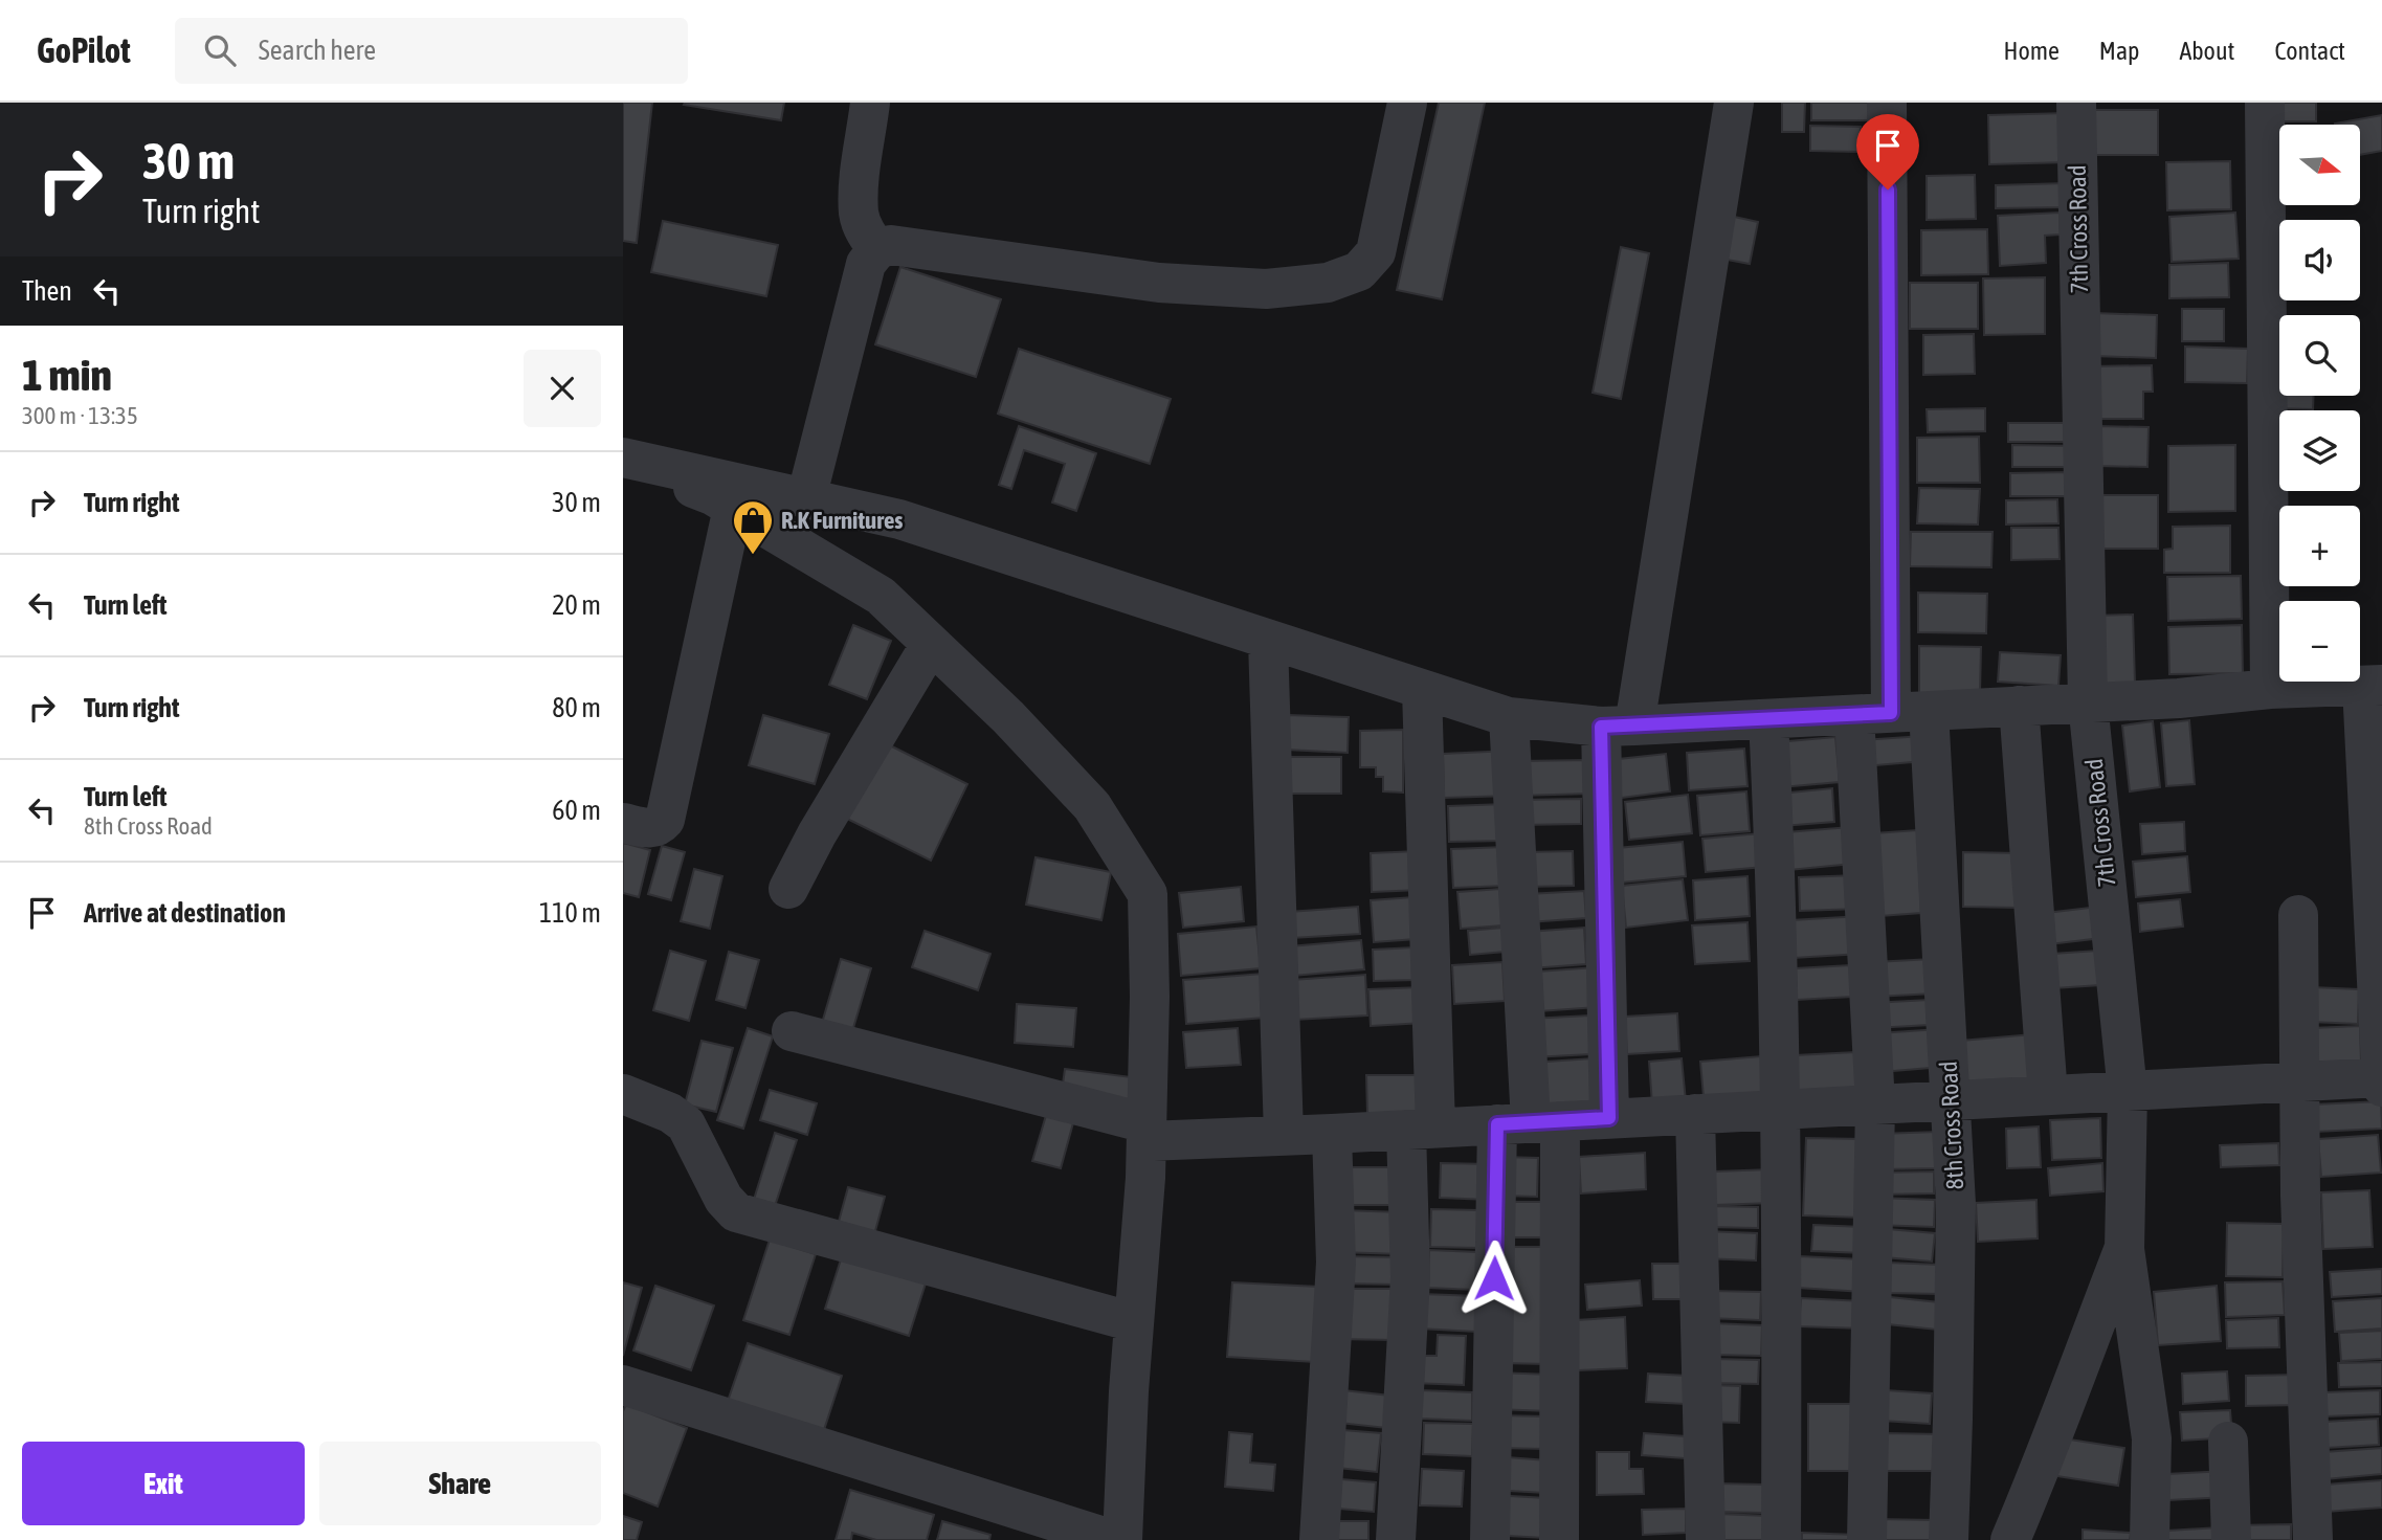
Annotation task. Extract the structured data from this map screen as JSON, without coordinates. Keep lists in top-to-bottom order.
{
  "streets": {
    "street": ["7th Cross Road", "8th Cross Road"]
  },
  "places": {
    "shop": ["R.K Furnitures"]
  },
  "north": "right",
  "page": {
    "header": "GoPilot",
    "search": "Search here",
    "nav": [
      "Home",
      "Map",
      "About",
      "Contact"
    ],
    "turn": ["30 m", "Turn right"],
    "map_buttons": ["+", "−"],
    "then": "Then",
    "heading": ["1 min", "300 m · 13:35"],
    "list": [
      {
        "name": "Turn right",
        "value": "30 m"
      },
      {
        "name": "Turn left",
        "value": "20 m"
      },
      {
        "name": "Turn right",
        "value": "80 m"
      },
      {
        "name": "Turn left",
        "note": "8th Cross Road",
        "value": "60 m"
      },
      {
        "name": "Arrive at destination",
        "value": "110 m"
      }
    ],
    "buttons": ["Exit", "Share"]
  }
}
